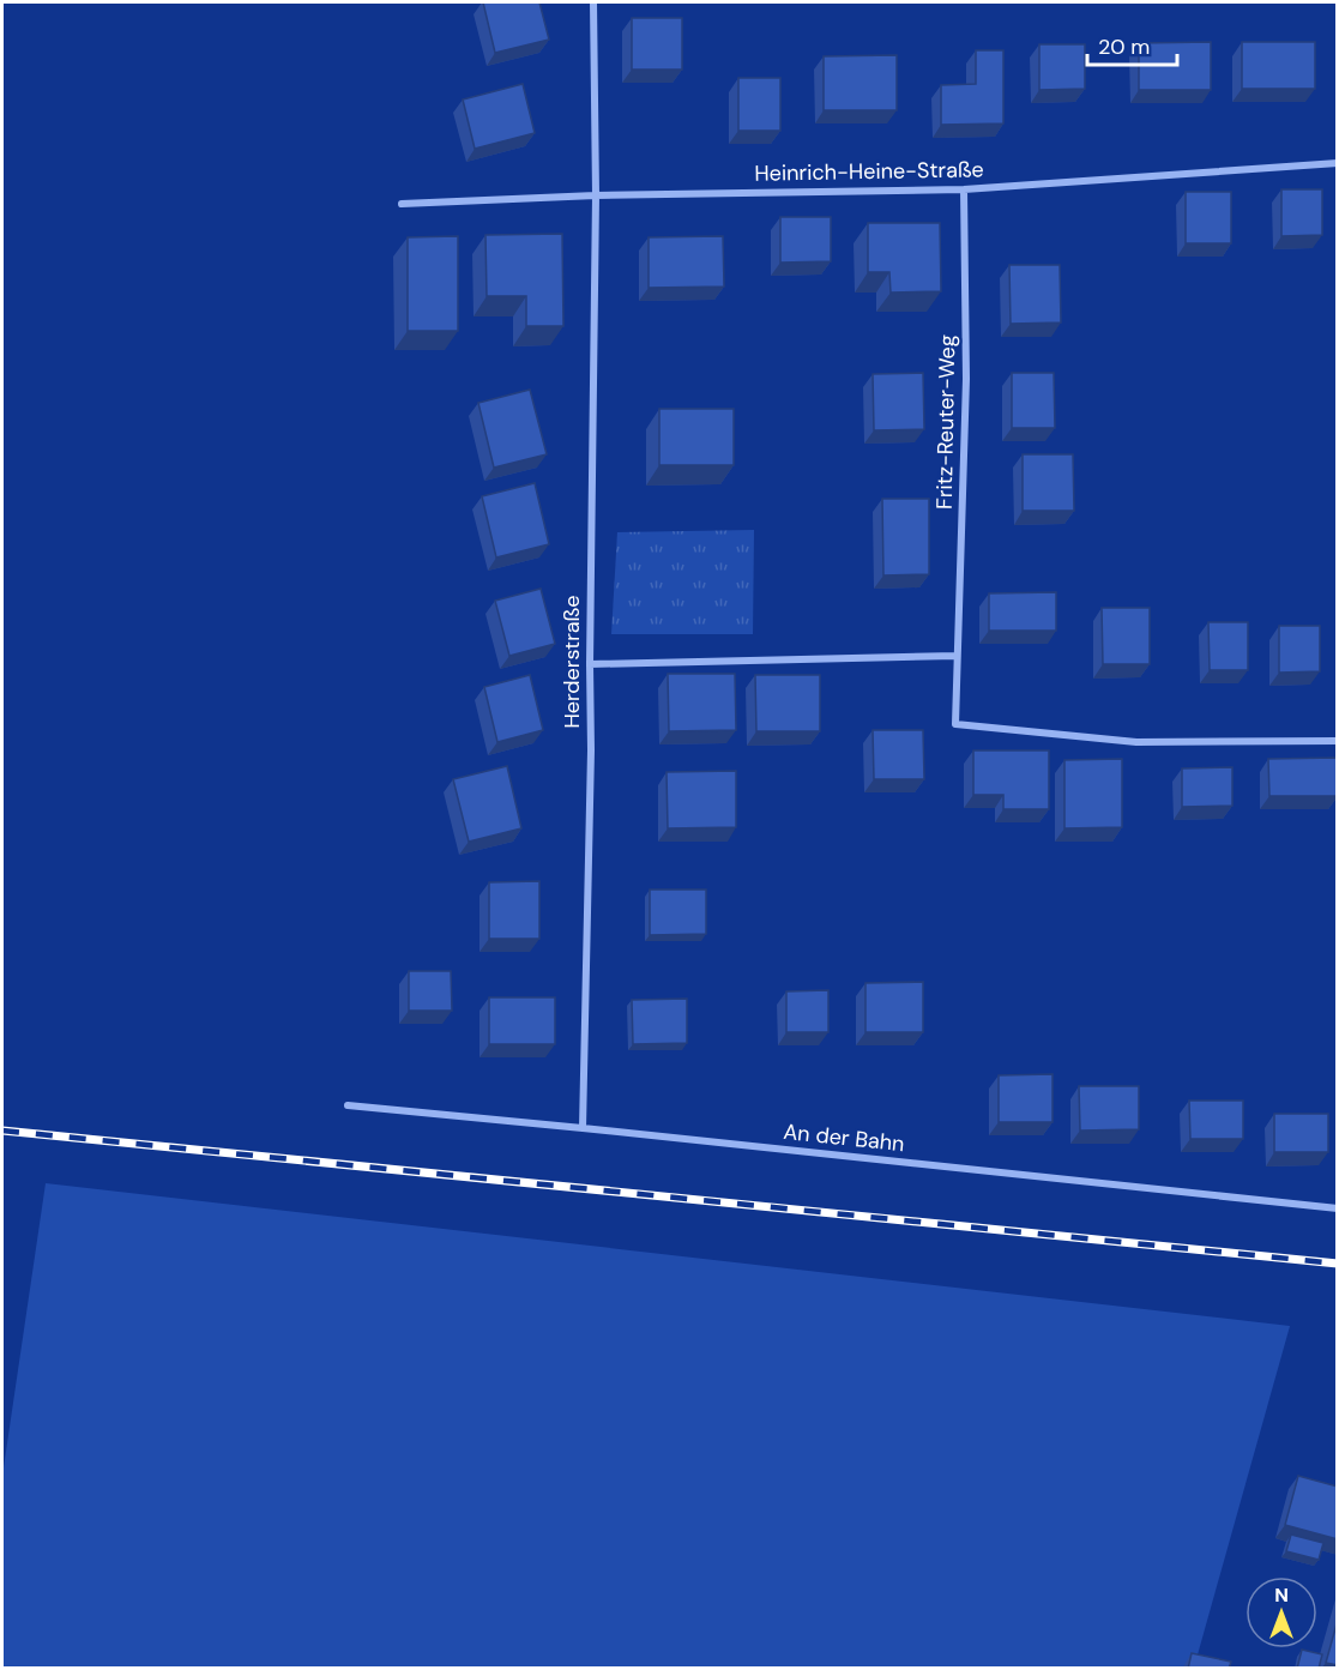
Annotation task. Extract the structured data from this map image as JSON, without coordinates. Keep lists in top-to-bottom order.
{
  "streets": {
    "street": [
      "Heinrich-Heine-Straße",
      "Fritz-Reuter-Weg",
      "Herderstraße",
      "An der Bahn"
    ]
  },
  "crossings": [
    ["Heinrich-Heine-Straße", "Fritz-Reuter-Weg"],
    ["Heinrich-Heine-Straße", "Herderstraße"],
    ["Herderstraße", "An der Bahn"]
  ],
  "scale_bar": "20 m",
  "north": "top"
}
